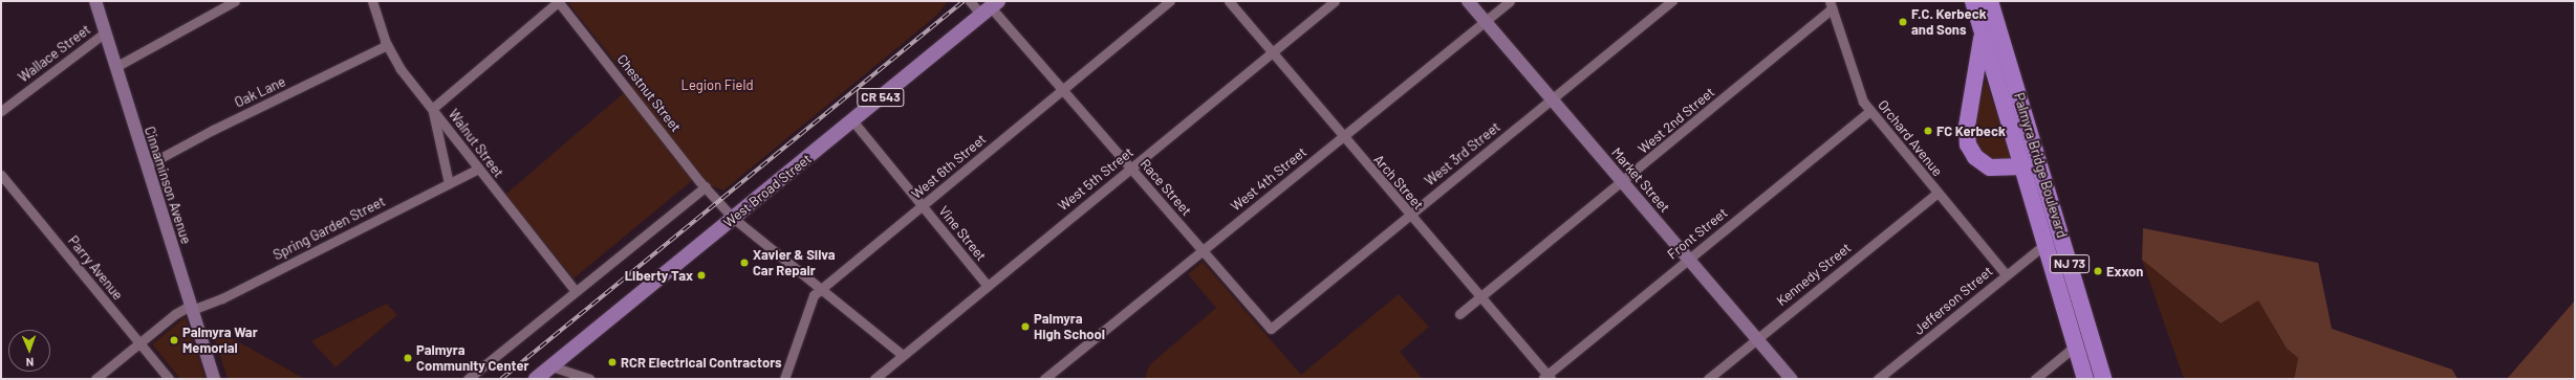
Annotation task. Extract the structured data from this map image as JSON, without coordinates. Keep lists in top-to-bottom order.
{
  "streets": {
    "highway": ["Palmyra Bridge Boulevard", "NJ 73"],
    "main road": ["CR 543", "West Broad Street"],
    "street": [
      "Wallace Street",
      "Oak Lane",
      "Chestnut Street",
      "West 2nd Street",
      "Orchard Avenue",
      "Walnut Street",
      "West 3rd Street",
      "West 6th Street",
      "West 5th Street",
      "West 4th Street",
      "Market Street",
      "Arch Street",
      "Cinnaminson Avenue",
      "Race Street",
      "Spring Garden Street",
      "Vine Street",
      "Front Street",
      "Parry Avenue",
      "Kennedy Street",
      "Jefferson Street"
    ]
  },
  "crossings": [
    ["Wallace Street", "Cinnaminson Avenue"],
    ["Oak Lane", "Walnut Street"],
    ["Oak Lane", "Cinnaminson Avenue"],
    ["Chestnut Street", "West 6th Street"],
    ["Chestnut Street", "West 5th Street"],
    ["Chestnut Street", "West Broad Street"],
    ["West 2nd Street", "Orchard Avenue"],
    ["West 2nd Street", "Market Street"],
    ["West 2nd Street", "Arch Street"],
    ["Orchard Avenue", "Front Street"],
    ["Orchard Avenue", "Kennedy Street"],
    ["Orchard Avenue", "Jefferson Street"],
    ["Walnut Street", "Spring Garden Street"],
    ["West 3rd Street", "Market Street"],
    ["West 3rd Street", "Arch Street"],
    ["West 3rd Street", "Race Street"],
    ["Palmyra Bridge Boulevard", "Jefferson Street"],
    ["West 6th Street", "Race Street"],
    ["West 6th Street", "Vine Street"],
    ["West 5th Street", "Arch Street"],
    ["West 5th Street", "Race Street"],
    ["West 5th Street", "Vine Street"],
    ["West 4th Street", "Market Street"],
    ["West 4th Street", "Arch Street"],
    ["West 4th Street", "Race Street"],
    ["Market Street", "Front Street"],
    ["Market Street", "Kennedy Street"],
    ["Arch Street", "Front Street"],
    ["Cinnaminson Avenue", "Spring Garden Street"],
    ["Race Street", "West Broad Street"],
    ["West Broad Street", "Vine Street"],
    ["Spring Garden Street", "Parry Avenue"]
  ],
  "parks": ["Legion Field"],
  "places": [
    "F.C. Kerbeck and Sons",
    "FC Kerbeck",
    "Xavier & Silva Car Repair",
    "Exxon",
    "Liberty Tax",
    "Palmyra High School",
    "Palmyra War Memorial",
    "Palmyra Community Center",
    "RCR Electrical Contractors"
  ],
  "north": "bottom"
}
